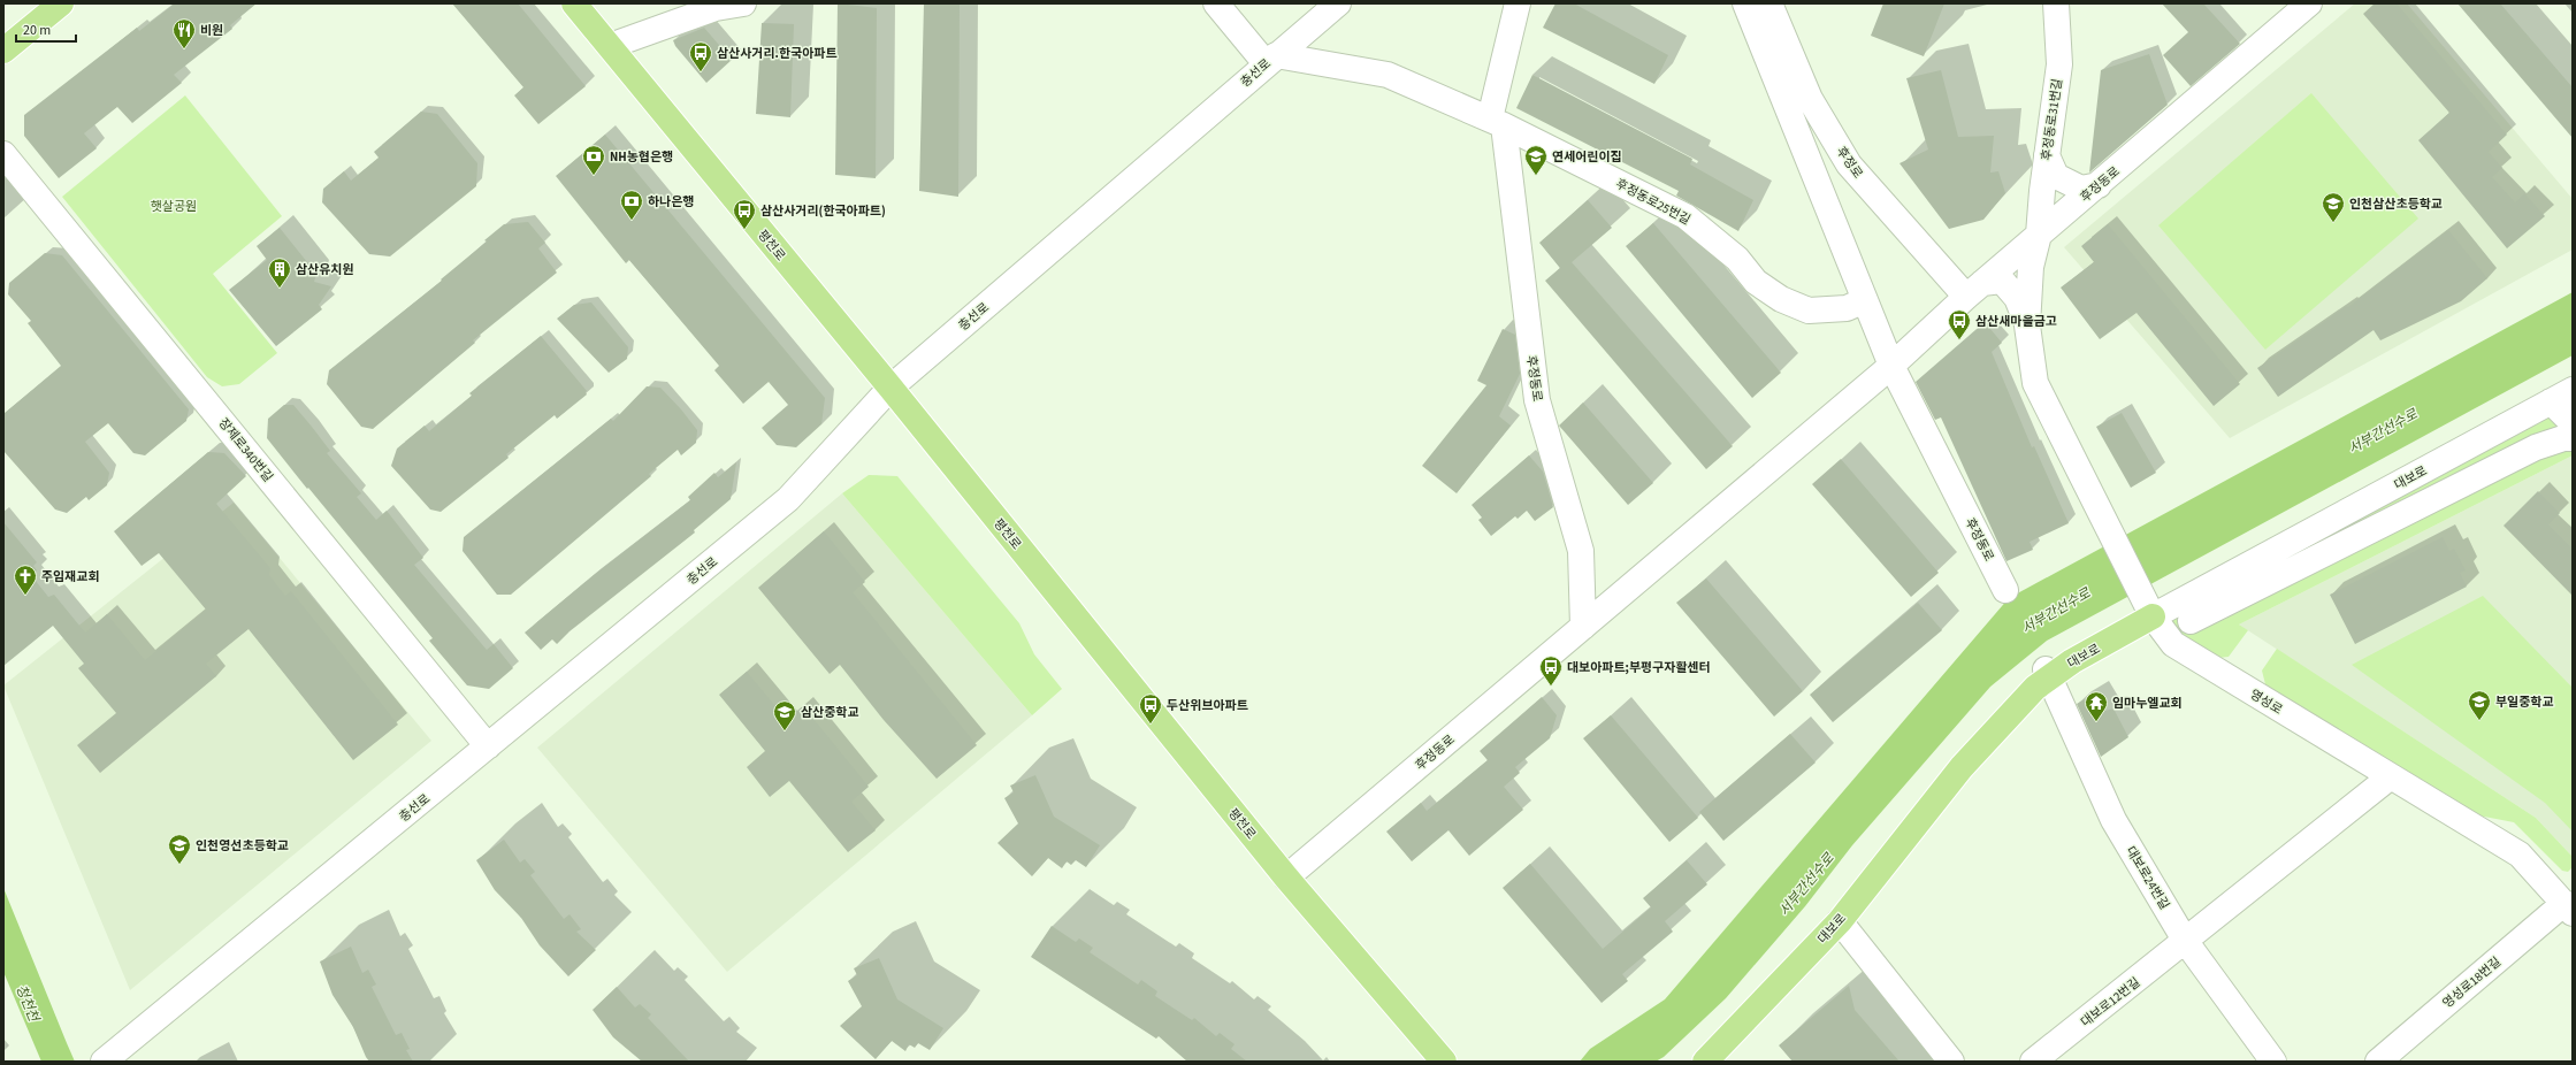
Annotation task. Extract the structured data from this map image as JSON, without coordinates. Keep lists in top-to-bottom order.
{
  "streets": {
    "main road": ["평천로", "대보로"],
    "street": [
      "충선로",
      "후정동로31번길",
      "후정로",
      "후정동로",
      "후정동로25번길",
      "장제로340번길",
      "영성로",
      "대보로24번길",
      "영성로18번길",
      "대보로12번길"
    ]
  },
  "crossings": [
    ["충선로", "후정동로"],
    ["충선로", "후정동로25번길"],
    ["충선로", "평천로"],
    ["충선로", "장제로340번길"],
    ["후정동로31번길", "후정동로"],
    ["후정동로31번길", "영성로"],
    ["후정로", "후정동로"],
    ["후정동로", "후정동로25번길"],
    ["후정동로", "평천로"],
    ["대보로", "영성로"],
    ["대보로", "대보로24번길"],
    ["영성로", "영성로18번길"],
    ["대보로24번길", "대보로12번길"]
  ],
  "water": ["서부간선수로", "청천천"],
  "parks": ["햇살공원"],
  "places": {
    "restaurant": ["비원"],
    "bus stop": [
      "삼산사거리.한국아파트",
      "삼산사거리(한국아파트)",
      "삼산새마을금고",
      "대보아파트;부평구자활센터",
      "두산위브아파트"
    ],
    "bank": ["NH농협은행", "하나은행"],
    "school or university": [
      "연세어린이집",
      "인천삼산초등학교",
      "부일중학교",
      "삼산중학교",
      "인천영선초등학교"
    ],
    "building": ["삼산유치원"],
    "church": ["주임재교회"],
    "temple": ["임마누엘교회"]
  },
  "scale_bar": "20 m"
}
